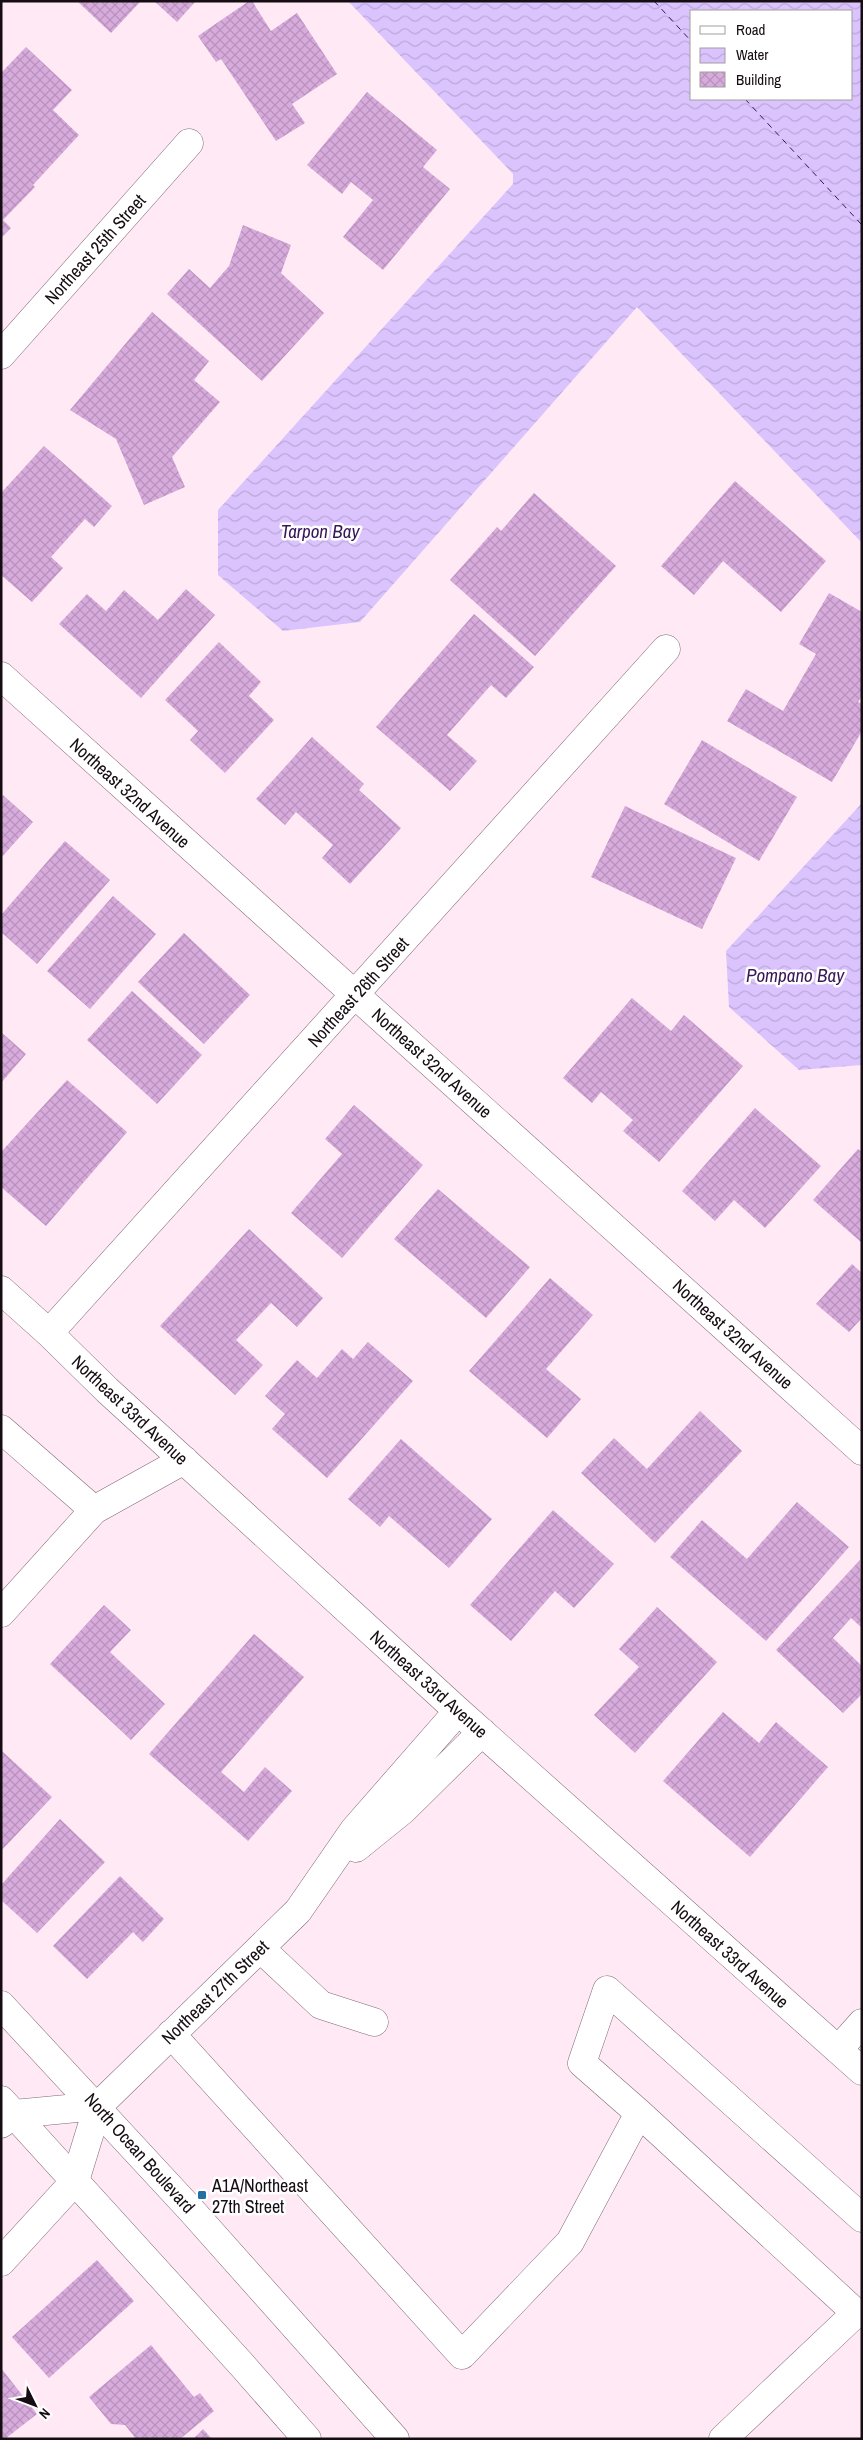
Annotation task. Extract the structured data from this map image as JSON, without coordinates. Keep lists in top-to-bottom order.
{
  "streets": {
    "street": [
      "Northeast 25th Street",
      "Northeast 32nd Avenue",
      "Northeast 26th Street",
      "Northeast 33rd Avenue",
      "Northeast 27th Street",
      "North Ocean Boulevard"
    ]
  },
  "crossings": [
    ["Northeast 32nd Avenue", "Northeast 26th Street"],
    ["Northeast 26th Street", "Northeast 33rd Avenue"],
    ["Northeast 33rd Avenue", "Northeast 27th Street"],
    ["Northeast 27th Street", "North Ocean Boulevard"]
  ],
  "water": ["Tarpon Bay", "Pompano Bay"],
  "places": {
    "transit": ["A1A/Northeast 27th Street"]
  },
  "legend": ["Road", "Water", "Building"],
  "north": "bottom right"
}
